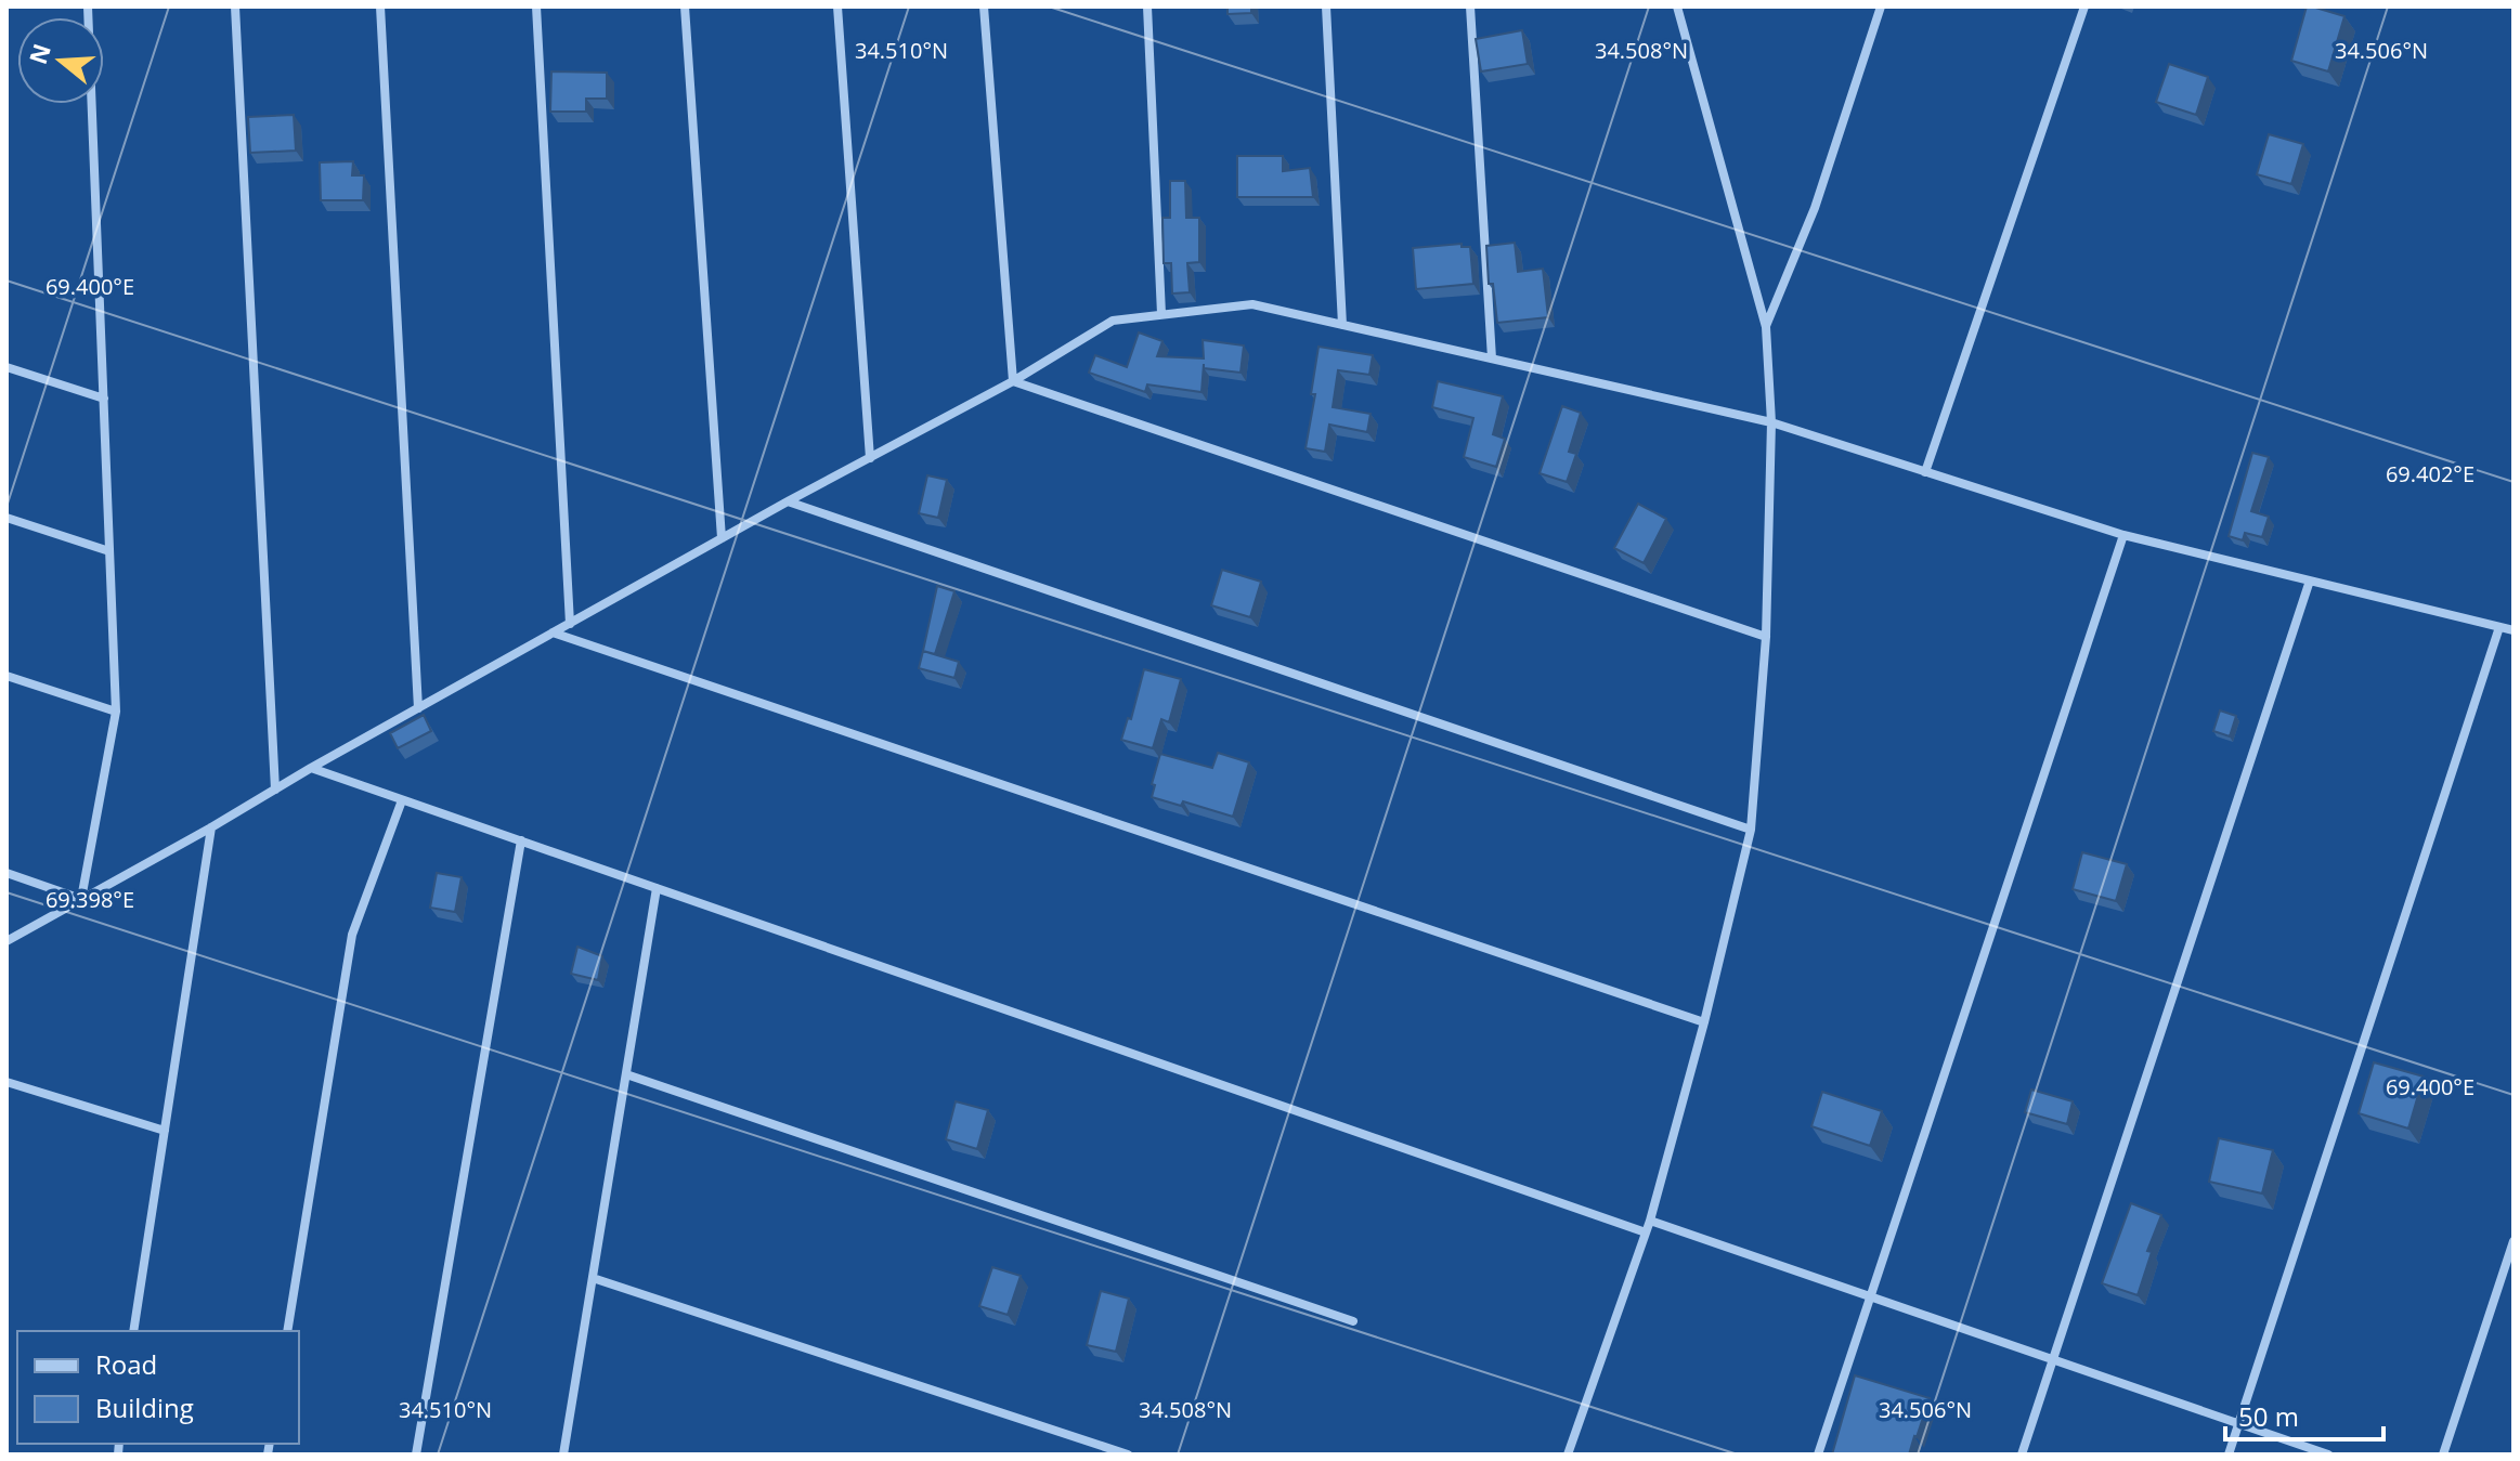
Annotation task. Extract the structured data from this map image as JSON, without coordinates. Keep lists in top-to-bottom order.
{
  "legend": ["Road", "Building"],
  "scale_bar": "50 m",
  "north": "left",
  "coordinates": [
    "34.510°N",
    "34.508°N",
    "34.506°N",
    "69.400°E",
    "69.402°E",
    "69.398°E"
  ]
}
